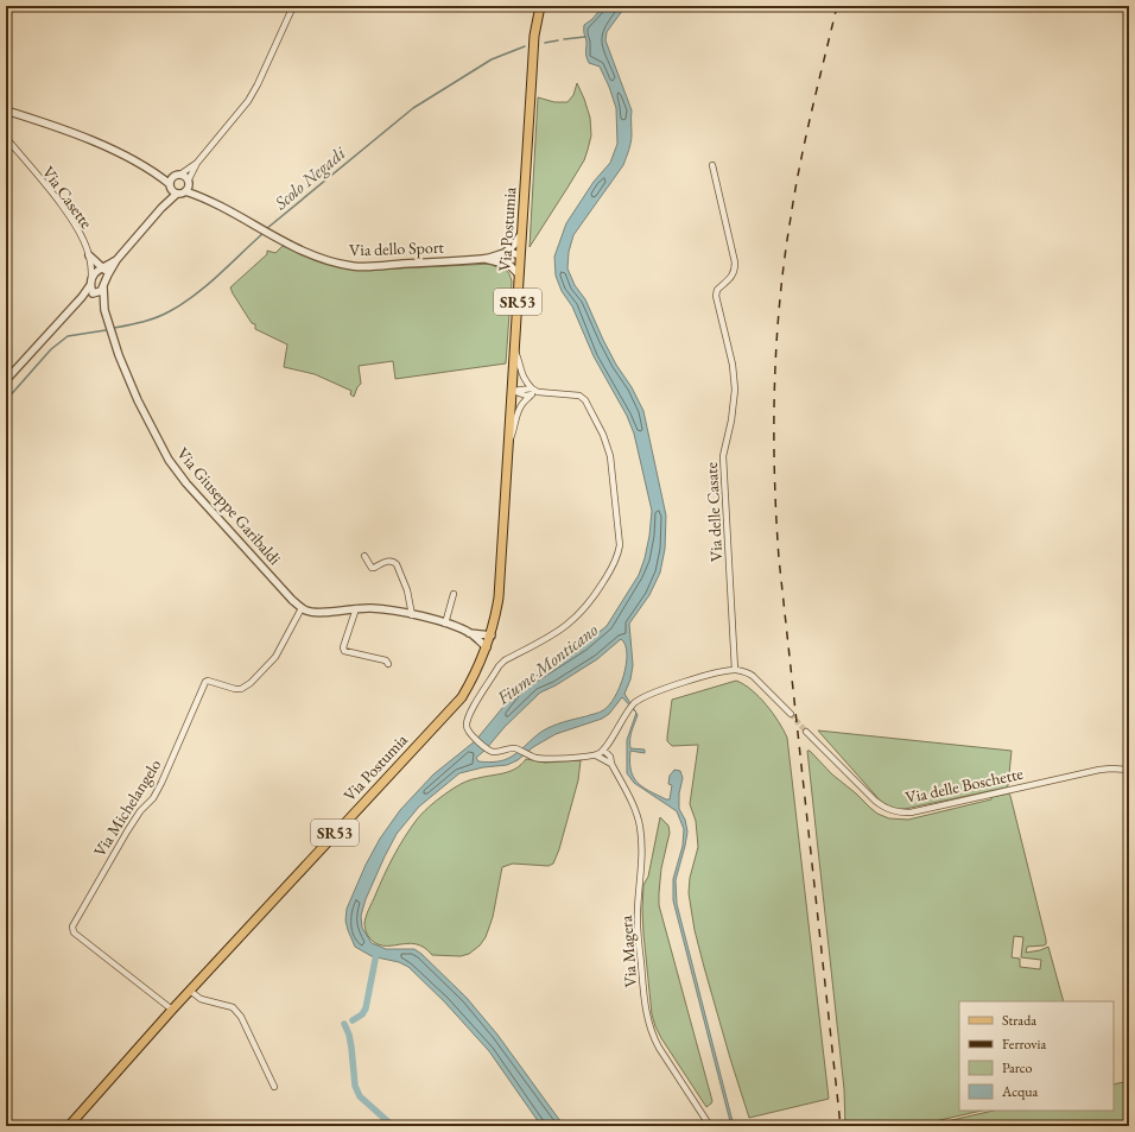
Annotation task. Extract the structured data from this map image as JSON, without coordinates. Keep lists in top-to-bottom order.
{
  "streets": {
    "main road": ["Via Postumia", "SR53"],
    "street": [
      "Via Casette",
      "Via dello Sport",
      "Via Giuseppe Garibaldi",
      "Via delle Casate",
      "Via delle Boschette",
      "Via Michelangelo",
      "Via Magera"
    ]
  },
  "crossings": [
    ["Via Postumia", "SR53"],
    ["Via Postumia", "Via Michelangelo"],
    ["SR53", "Via Michelangelo"],
    ["Via Giuseppe Garibaldi", "Via Michelangelo"]
  ],
  "water": ["Scolo Negadi", "Fiume Monticano"],
  "legend": [
    "Strada",
    "Ferrovia",
    "Parco",
    "Acqua"
  ]
}
